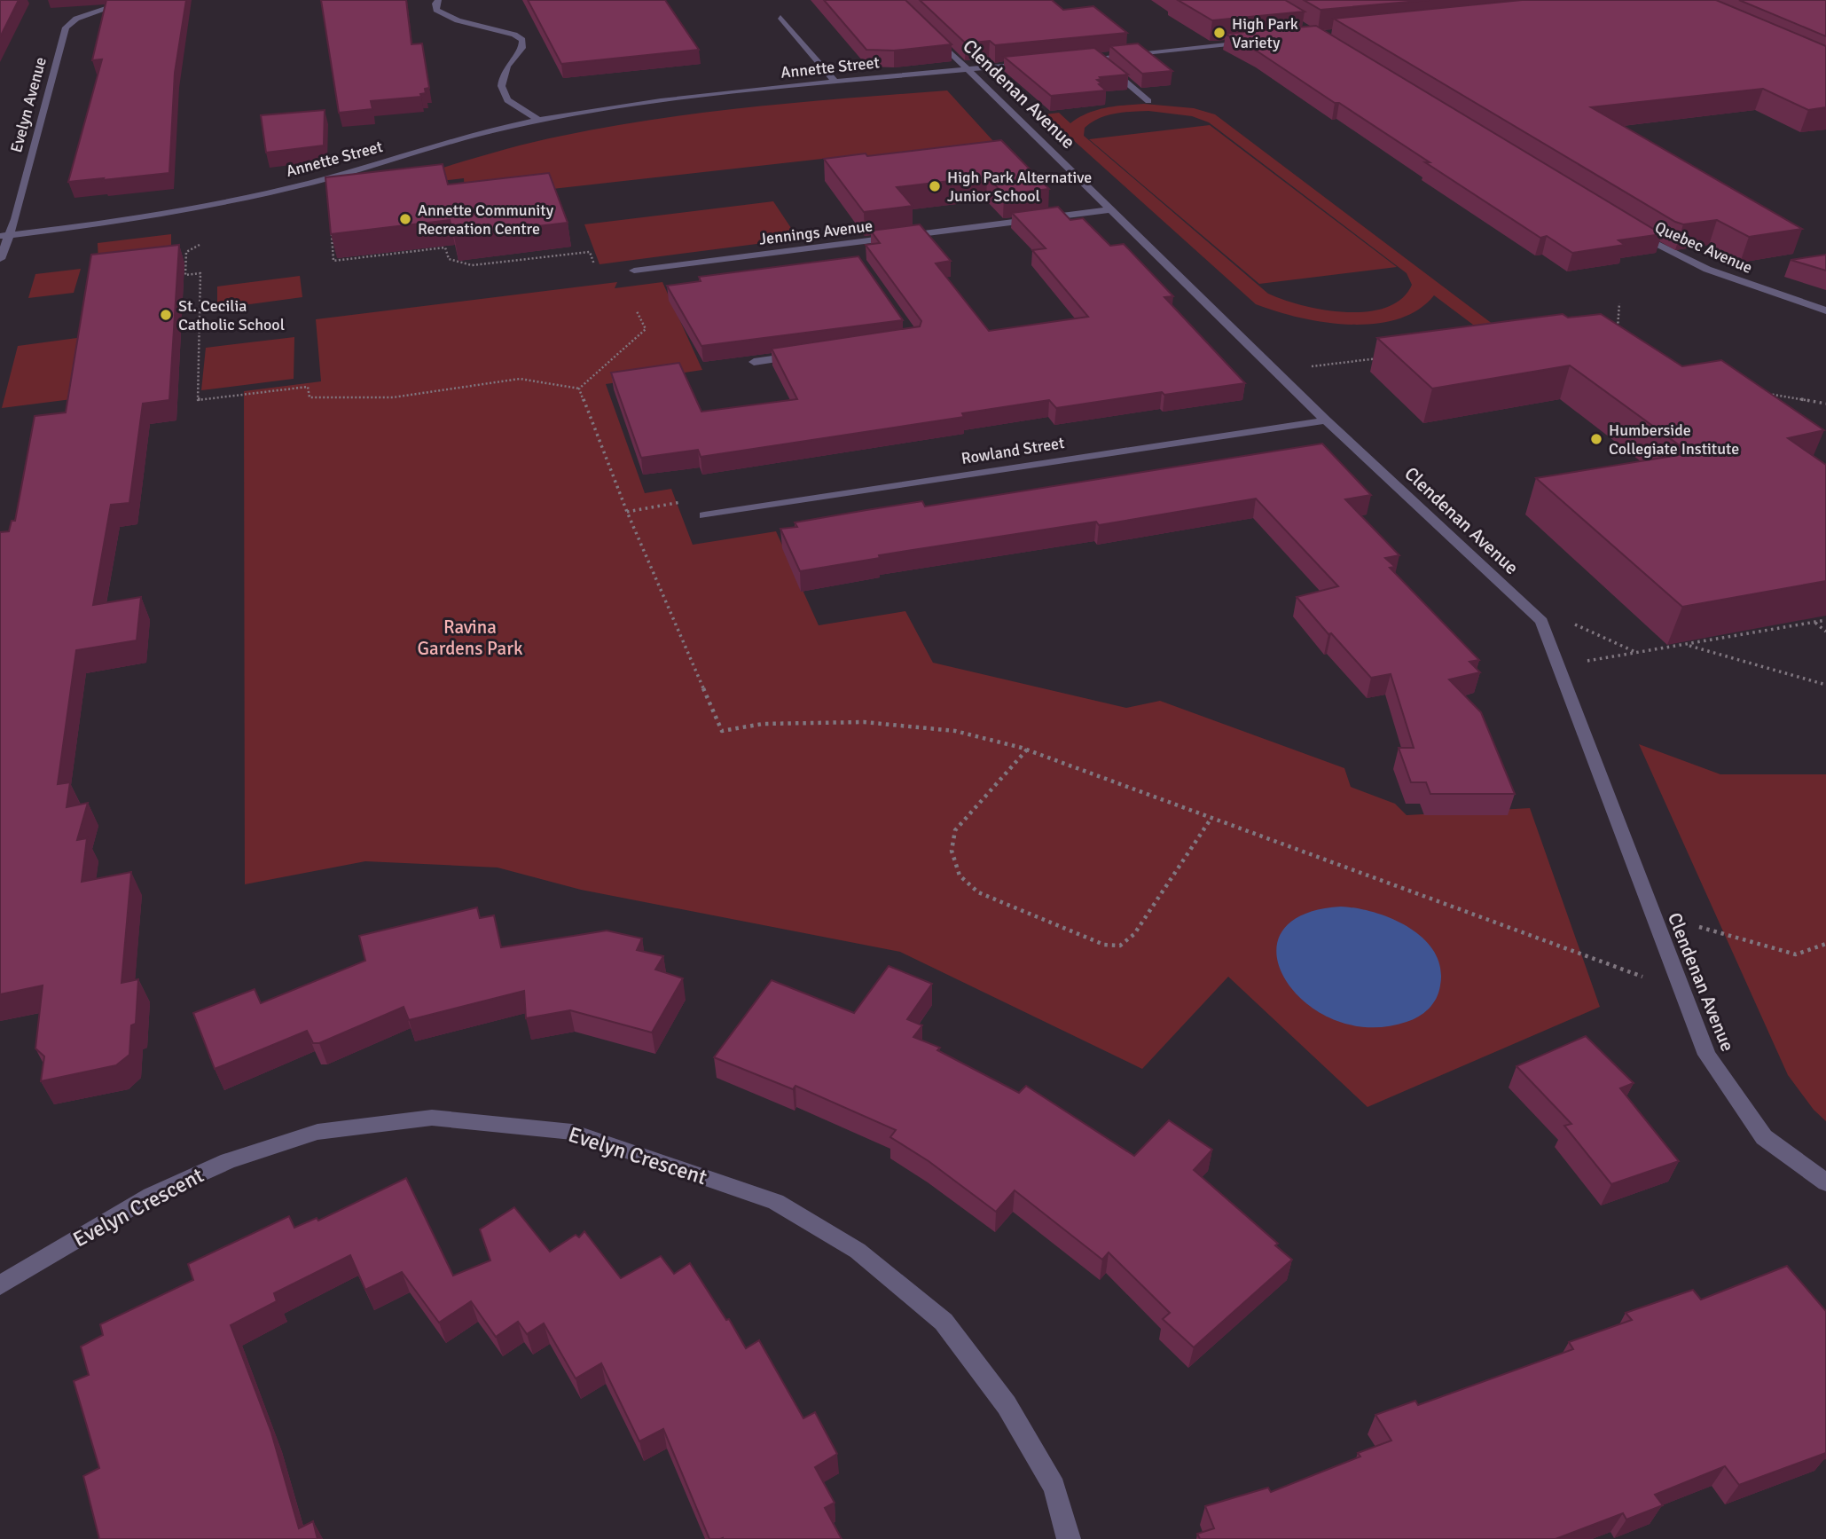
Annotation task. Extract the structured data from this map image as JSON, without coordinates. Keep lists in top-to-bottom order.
{
  "streets": {
    "street": [
      "Annette Street",
      "Clendenan Avenue",
      "Evelyn Avenue",
      "Jennings Avenue",
      "Quebec Avenue",
      "Rowland Street",
      "Evelyn Crescent"
    ]
  },
  "crossings": [
    ["Annette Street", "Clendenan Avenue"],
    ["Annette Street", "Evelyn Avenue"],
    ["Clendenan Avenue", "Jennings Avenue"],
    ["Clendenan Avenue", "Rowland Street"]
  ],
  "parks": ["Ravina Gardens Park"],
  "places": [
    "High Park Variety",
    "High Park Alternative Junior School",
    "Annette Community Recreation Centre",
    "St. Cecilia Catholic School",
    "Humberside Collegiate Institute"
  ]
}
